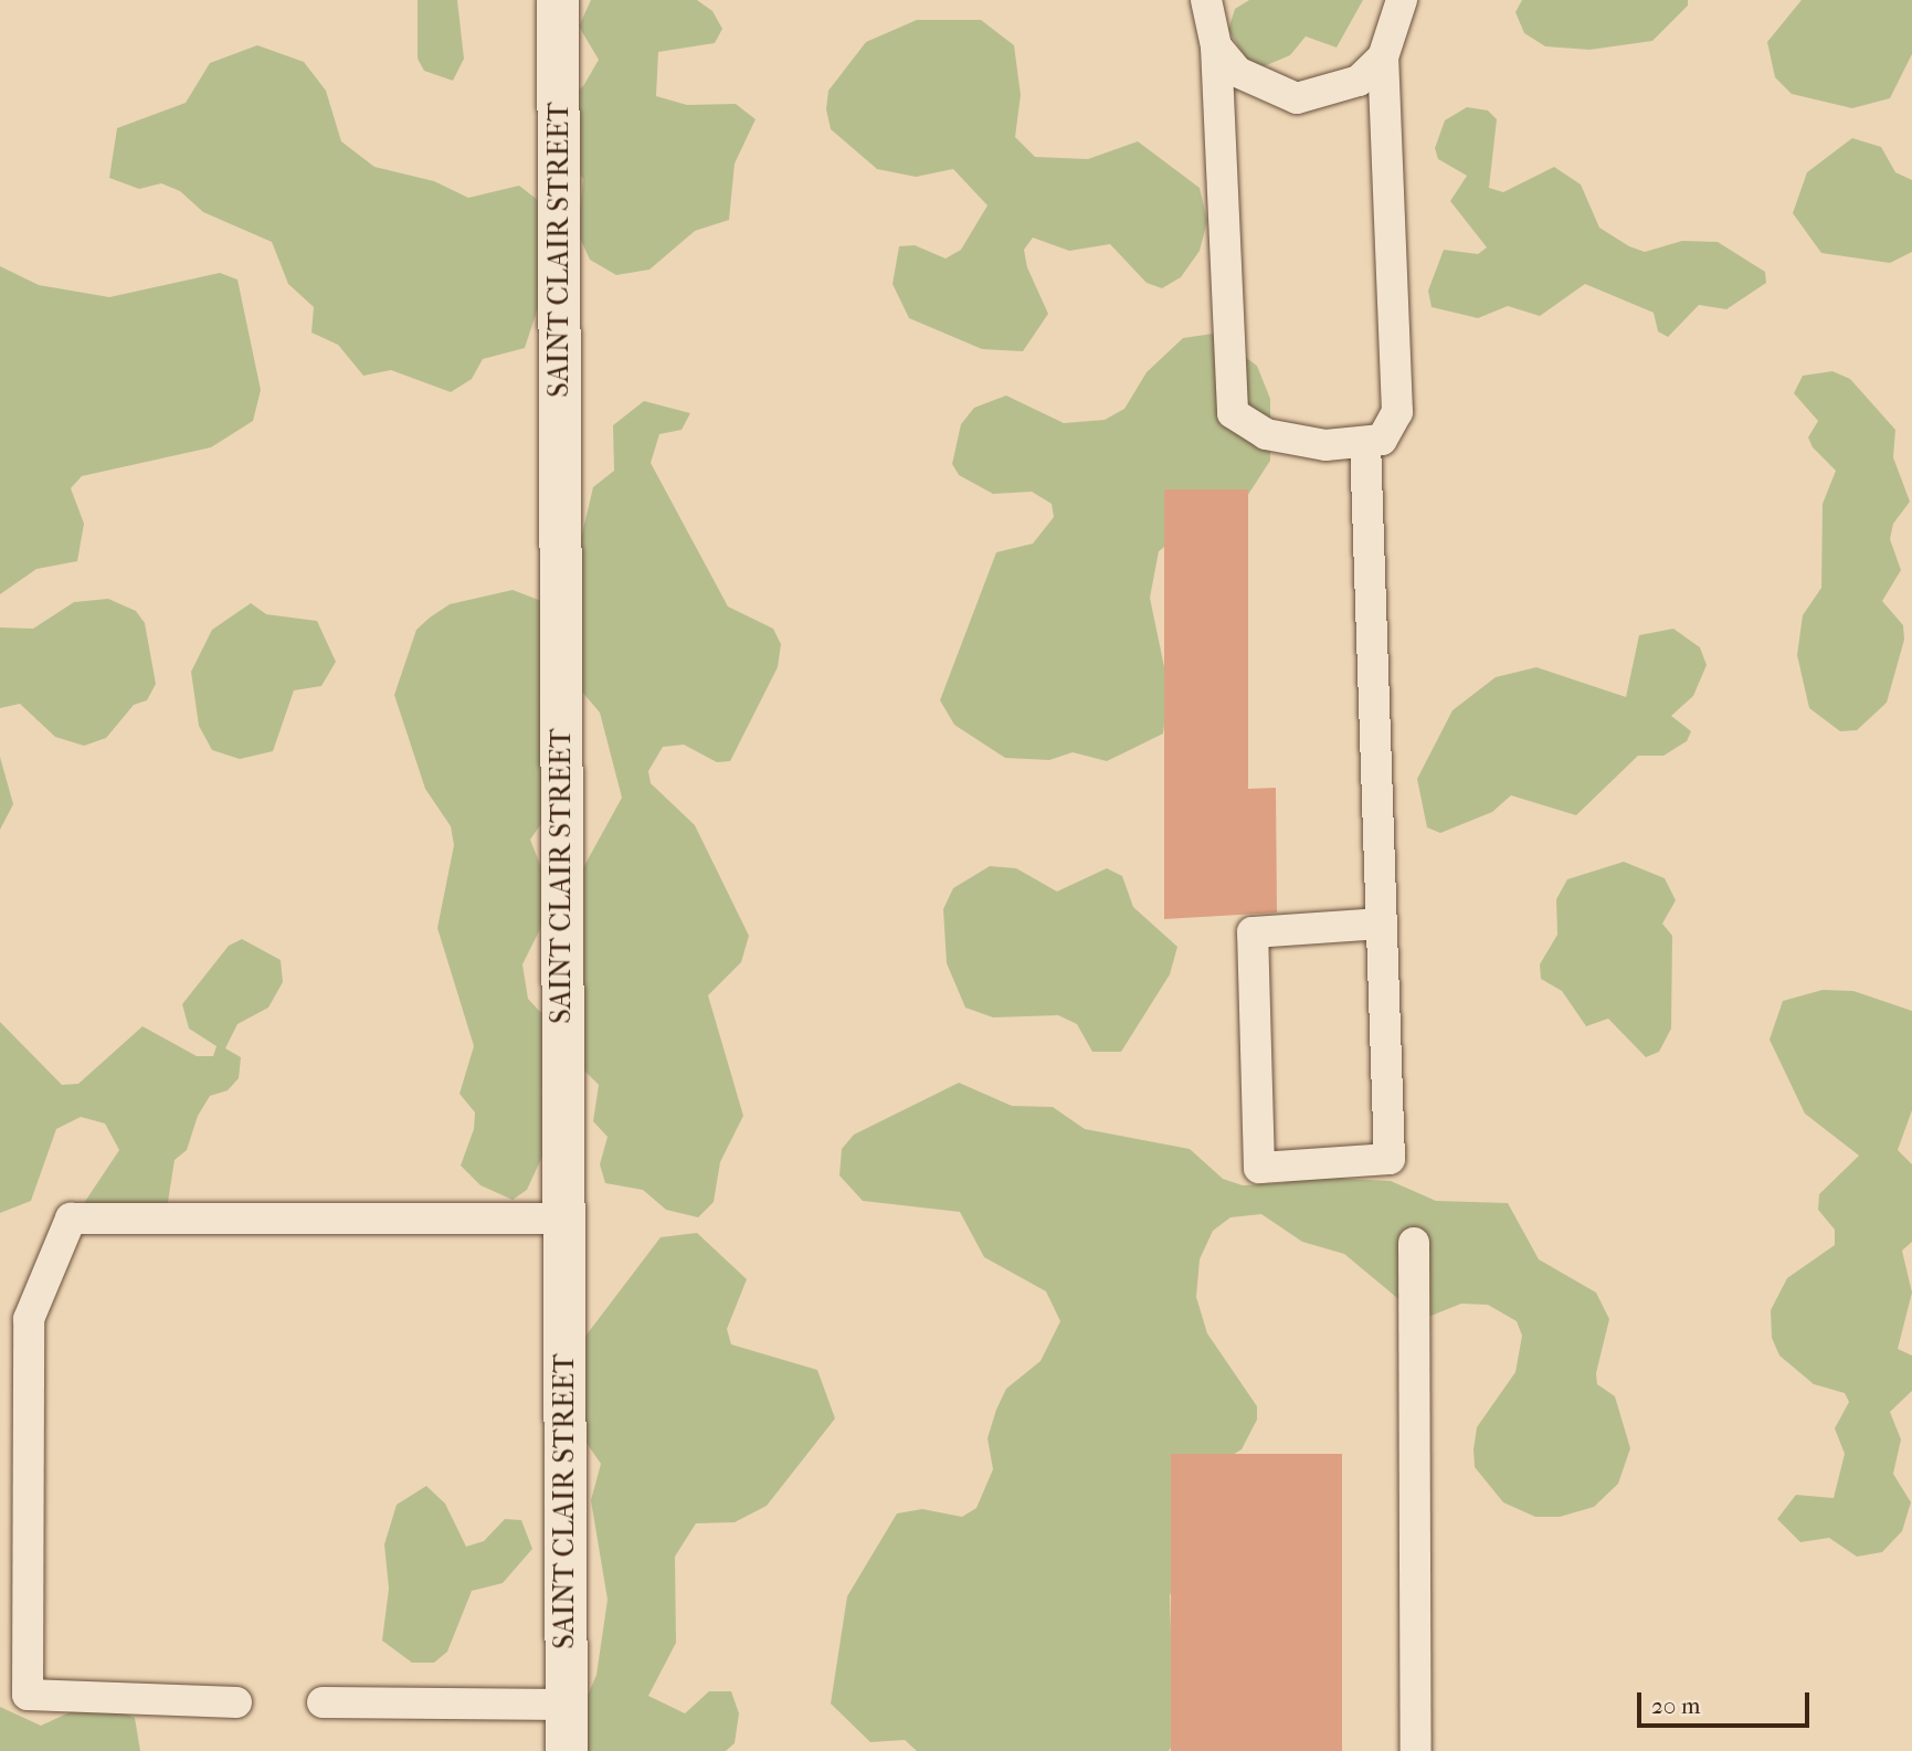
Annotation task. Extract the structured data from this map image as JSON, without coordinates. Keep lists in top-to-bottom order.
{
  "streets": {
    "street": ["SAINT CLAIR STREET"]
  },
  "scale_bar": "20 m"
}
